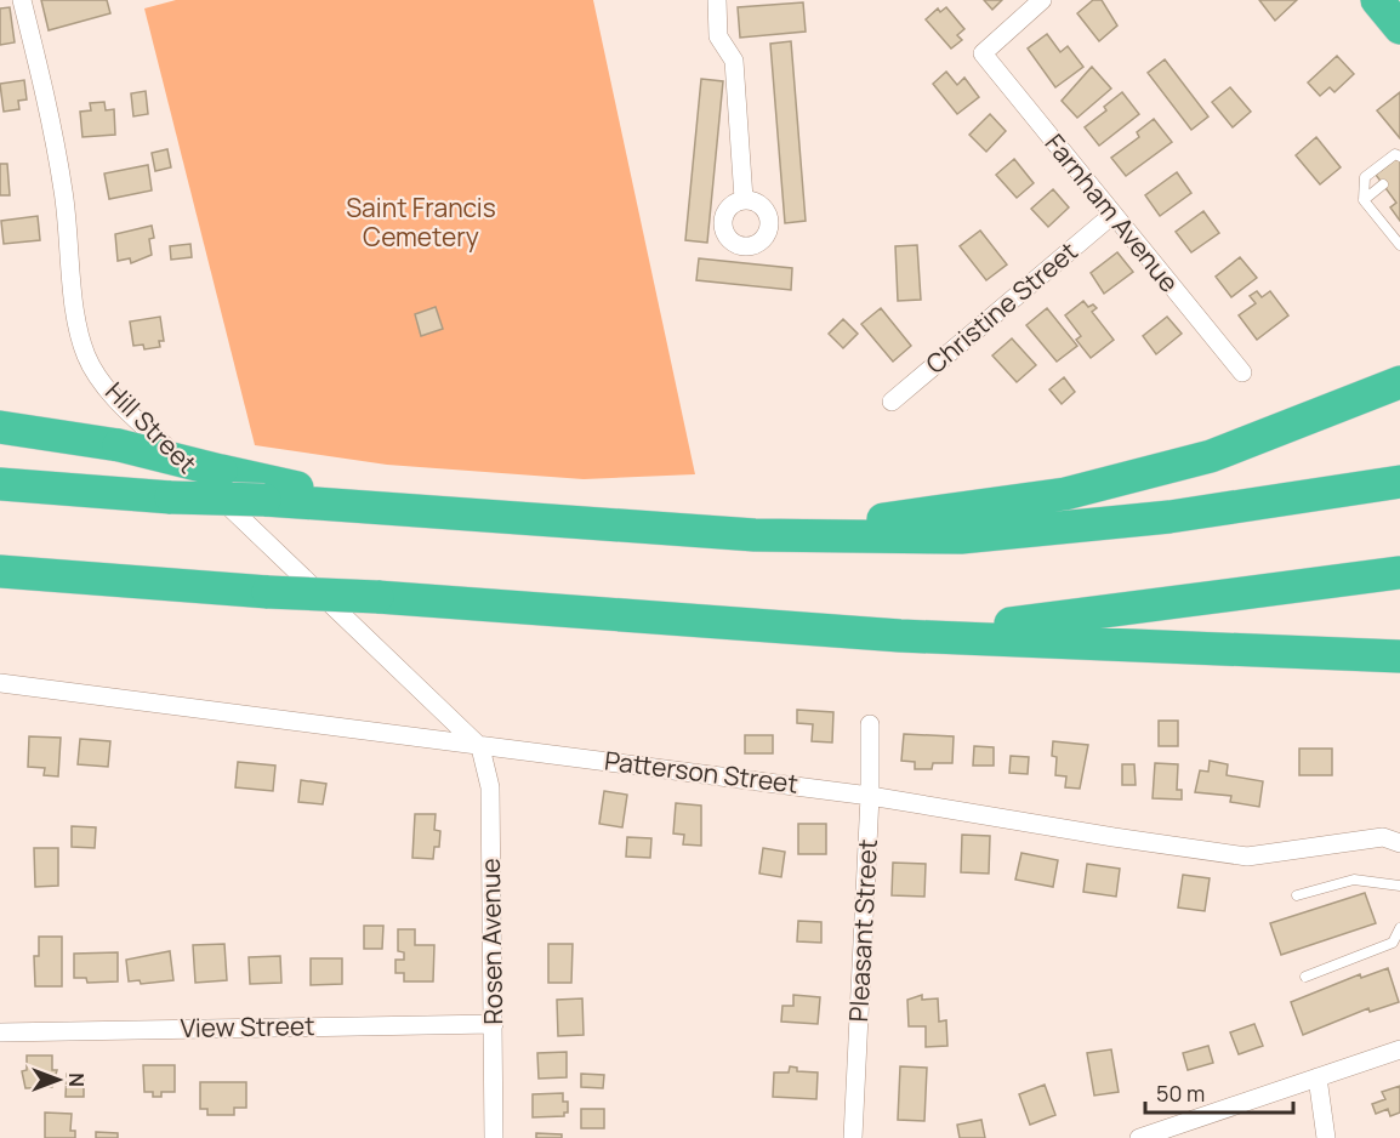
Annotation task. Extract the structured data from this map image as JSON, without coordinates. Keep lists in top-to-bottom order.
{
  "streets": {
    "street": [
      "Farnham Avenue",
      "Christine Street",
      "Hill Street",
      "Patterson Street",
      "Pleasant Street",
      "Rosen Avenue",
      "View Street"
    ]
  },
  "crossings": [
    ["Farnham Avenue", "Christine Street"],
    ["Hill Street", "Patterson Street"],
    ["Hill Street", "Rosen Avenue"],
    ["Patterson Street", "Pleasant Street"],
    ["Patterson Street", "Rosen Avenue"],
    ["Rosen Avenue", "View Street"]
  ],
  "parks": ["Saint Francis Cemetery"],
  "scale_bar": "50 m",
  "north": "right"
}
